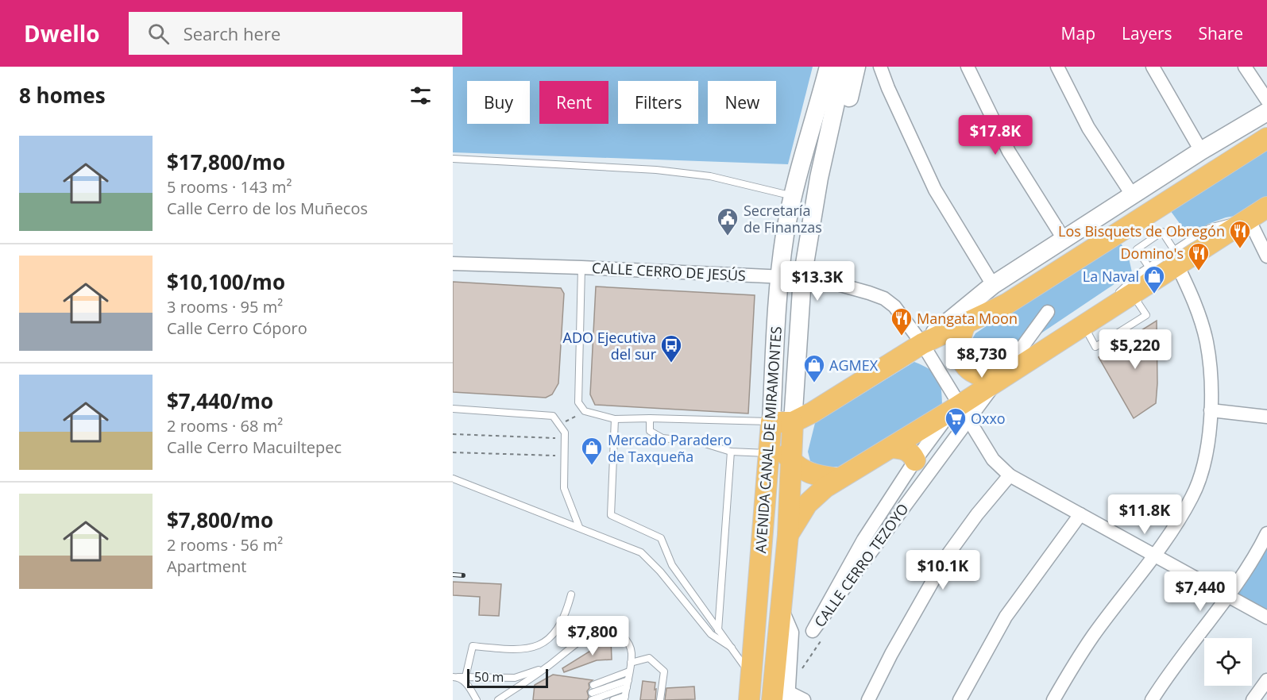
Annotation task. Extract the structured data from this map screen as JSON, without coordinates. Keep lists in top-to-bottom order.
{
  "streets": {
    "main road": ["AVENIDA CANAL DE MIRAMONTES"],
    "street": ["CALLE CERRO DE JESÚS", "CALLE CERRO TEZOYO"]
  },
  "crossings": [
    ["CALLE CERRO DE JESÚS", "AVENIDA CANAL DE MIRAMONTES"],
    ["CALLE CERRO DE JESÚS", "CALLE CERRO TEZOYO"]
  ],
  "places": {
    "public building": ["Secretaría de Finanzas"],
    "restaurant": ["Los Bisquets de Obregón", "Domino's", "Mangata Moon"],
    "shop": ["La Naval", "AGMEX", "Mercado Paradero de Taxqueña"],
    "bus stop": ["ADO Ejecutiva del sur"],
    "supermarket": ["Oxxo"]
  },
  "scale_bar": "50 m",
  "page": {
    "header": "Dwello",
    "search": "Search here",
    "nav": ["Map", "Layers", "Share"],
    "heading": "8 homes",
    "chip": [
      "Buy",
      "Rent",
      "Filters",
      "New"
    ],
    "price": [
      "$17.8K",
      "$13.3K",
      "$5,220",
      "$8,730",
      "$11.8K",
      "$10.1K",
      "$7,440",
      "$7,800"
    ],
    "list": [
      {
        "name": "$17,800/mo",
        "note": "5 rooms · 143 m² · Calle Cerro de los Muñecos"
      },
      {
        "name": "$10,100/mo",
        "note": "3 rooms · 95 m² · Calle Cerro Cóporo"
      },
      {
        "name": "$7,440/mo",
        "note": "2 rooms · 68 m² · Calle Cerro Macuiltepec"
      },
      {
        "name": "$7,800/mo",
        "note": "2 rooms · 56 m² · Apartment"
      }
    ],
    "scale": "50 m"
  }
}
